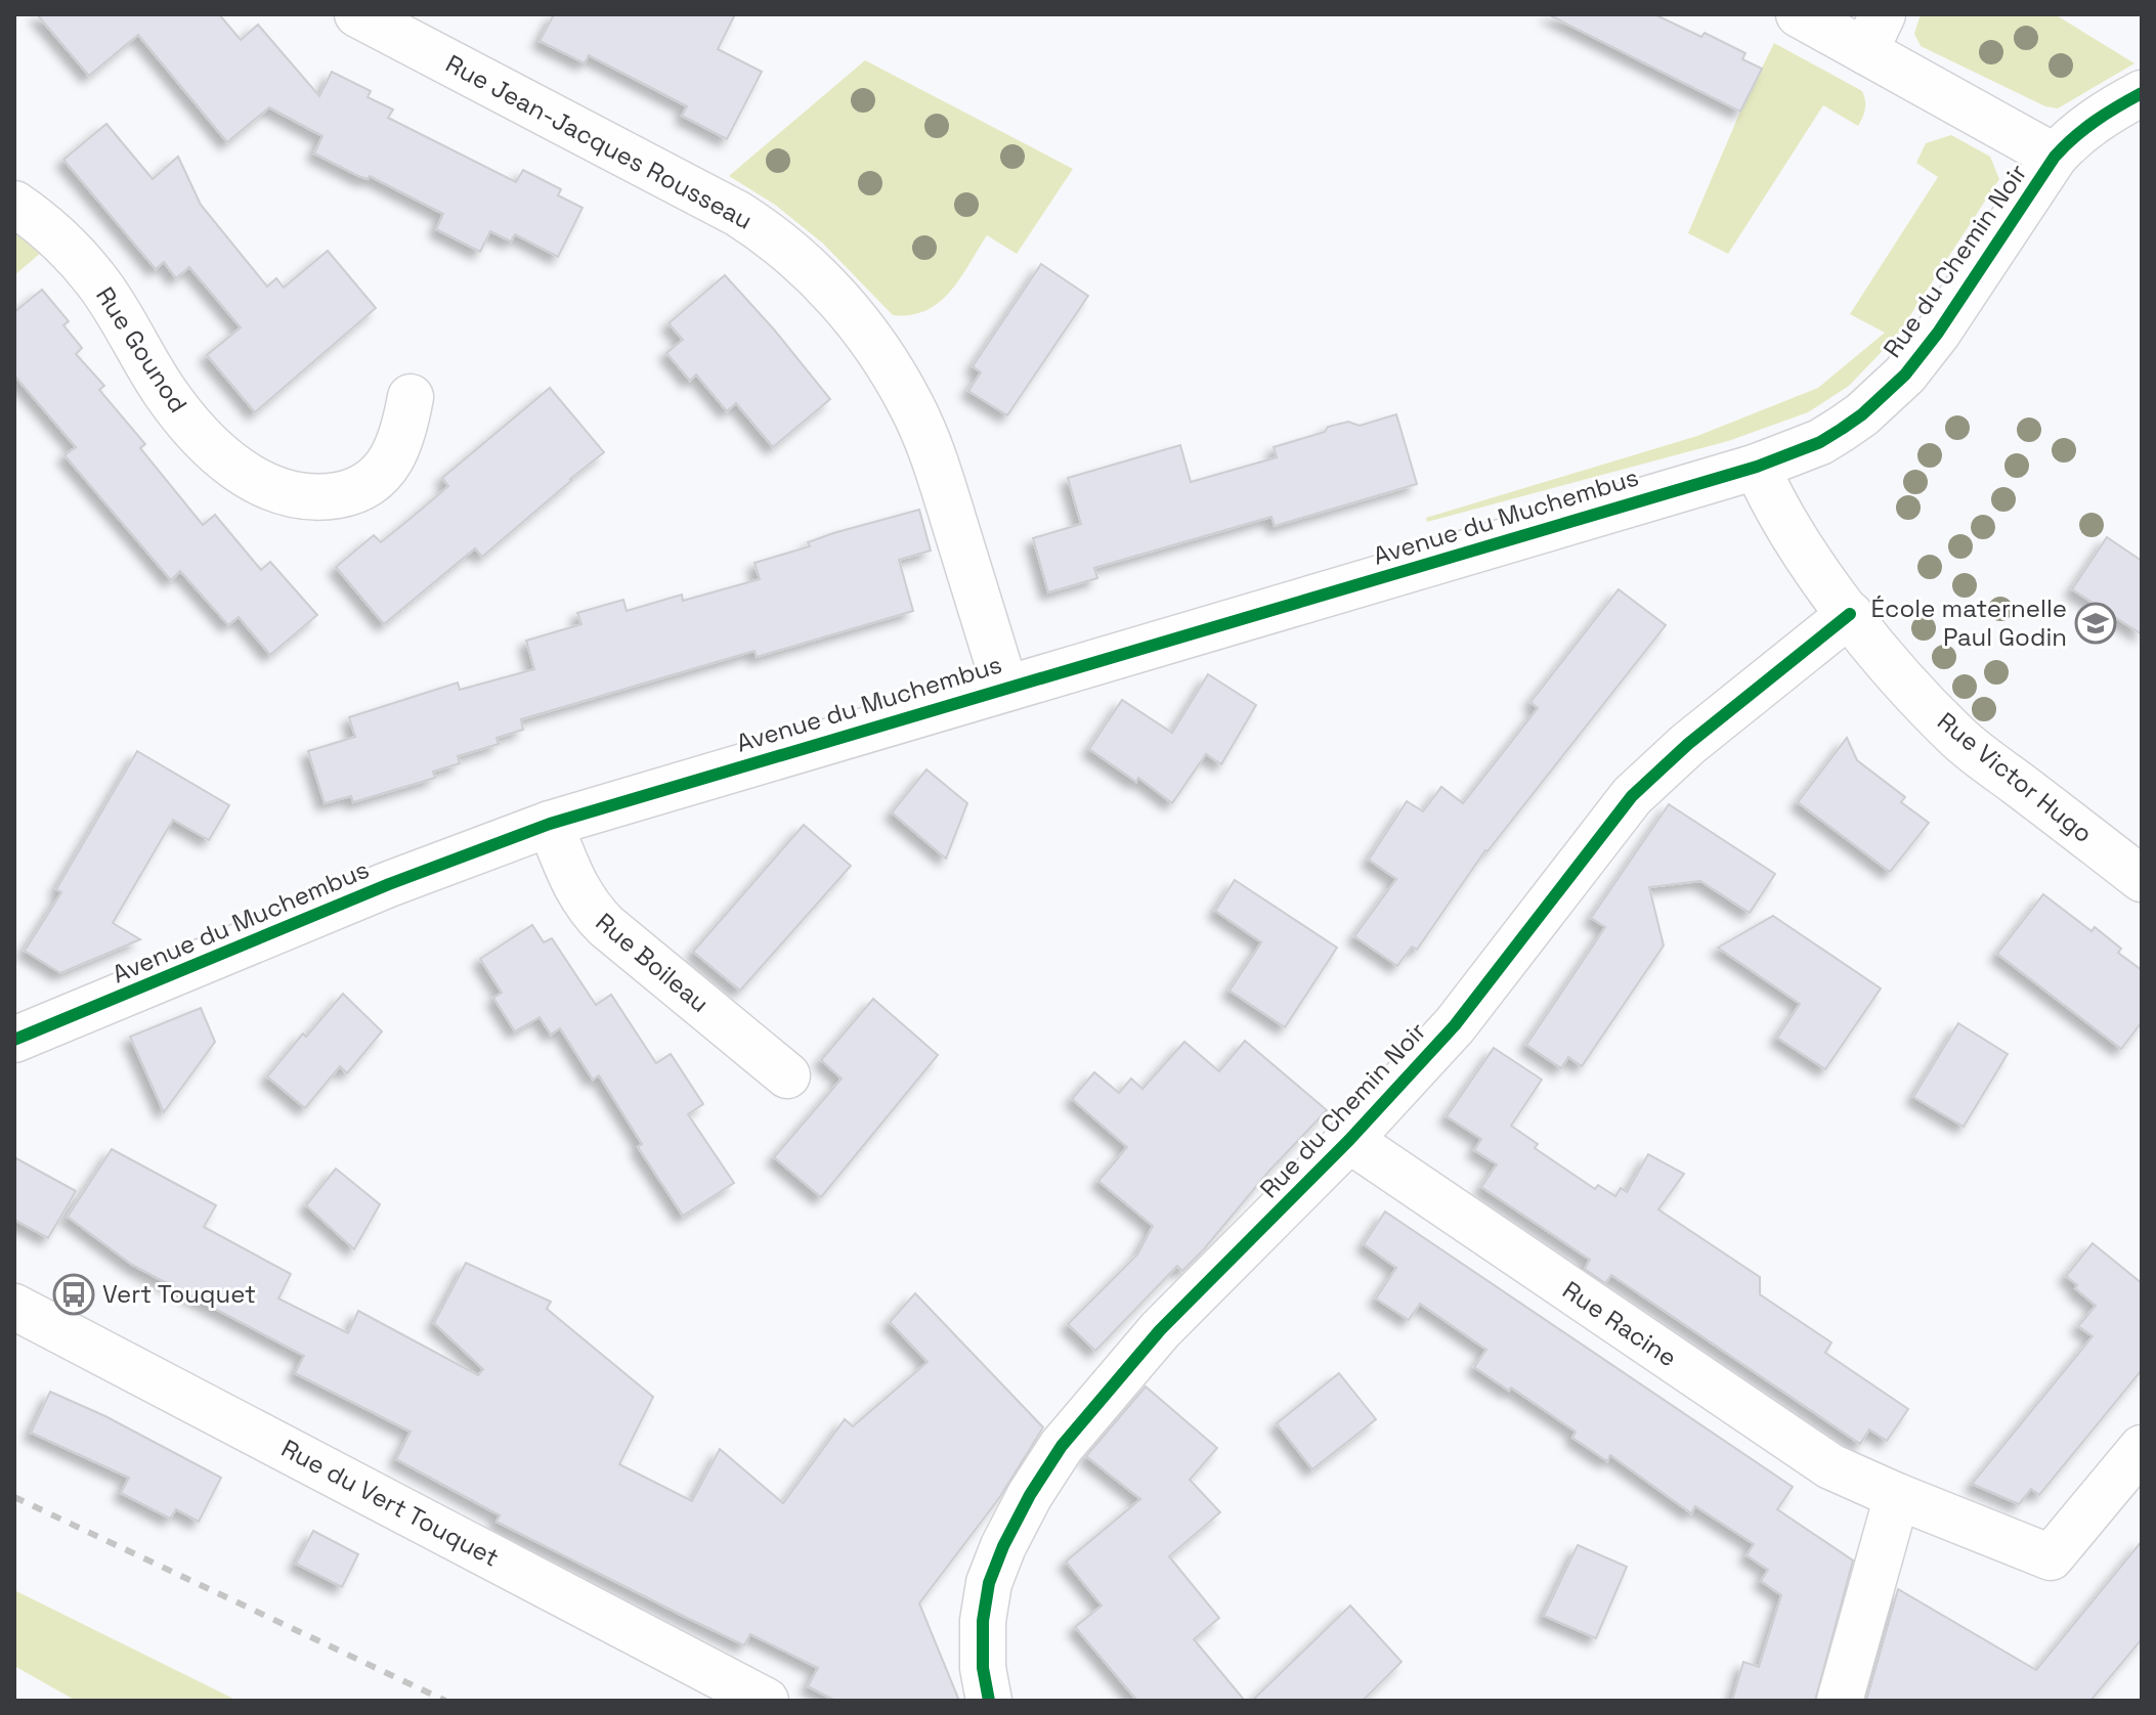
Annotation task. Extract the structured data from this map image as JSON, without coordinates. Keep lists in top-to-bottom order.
{
  "streets": {
    "street": [
      "Rue Jean-Jacques Rousseau",
      "Rue du Chemin Noir",
      "Rue Gounod",
      "Avenue du Muchembus",
      "Rue Victor Hugo",
      "Rue Boileau",
      "Rue Racine",
      "Rue du Vert Touquet"
    ]
  },
  "crossings": [
    ["Rue Jean-Jacques Rousseau", "Avenue du Muchembus"],
    ["Rue du Chemin Noir", "Avenue du Muchembus"],
    ["Rue du Chemin Noir", "Rue Victor Hugo"],
    ["Rue du Chemin Noir", "Rue Racine"],
    ["Avenue du Muchembus", "Rue Victor Hugo"],
    ["Avenue du Muchembus", "Rue Boileau"]
  ],
  "places": {
    "school or university": ["École maternelle Paul Godin"],
    "bus stop": ["Vert Touquet"]
  }
}
